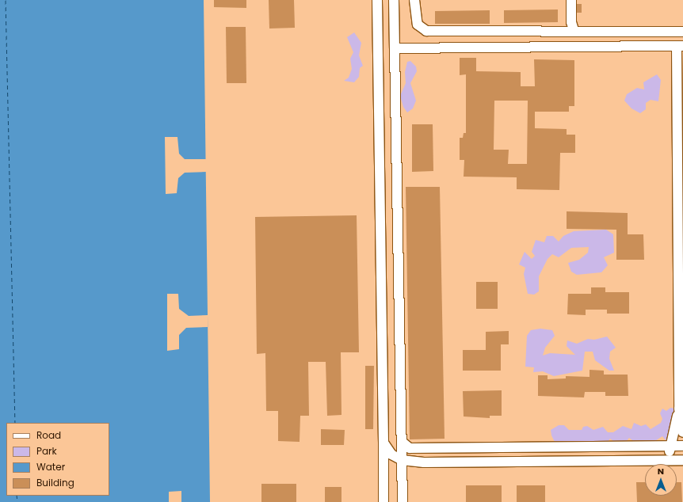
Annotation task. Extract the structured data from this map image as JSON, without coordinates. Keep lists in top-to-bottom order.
{
  "legend": [
    "Road",
    "Park",
    "Water",
    "Building"
  ],
  "north": "top"
}
